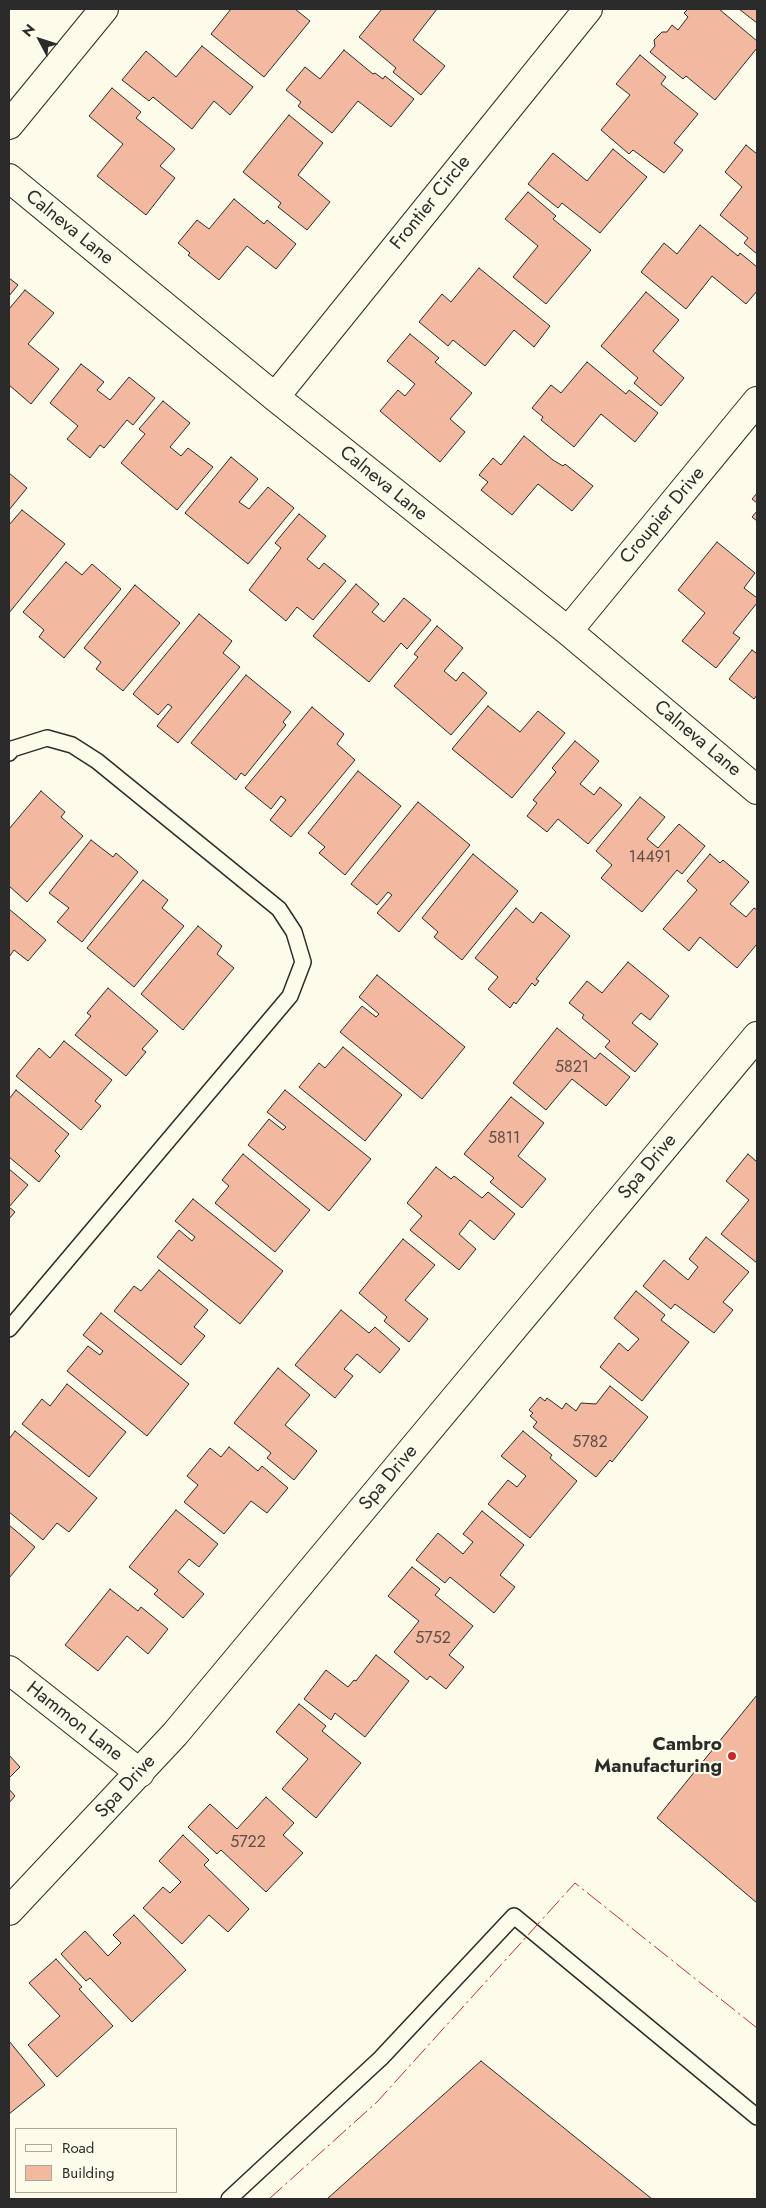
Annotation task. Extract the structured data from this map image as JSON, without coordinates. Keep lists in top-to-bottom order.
{
  "streets": {
    "street": [
      "Frontier Circle",
      "Calneva Lane",
      "Croupier Drive",
      "Spa Drive",
      "Hammon Lane"
    ]
  },
  "crossings": [
    ["Frontier Circle", "Calneva Lane"],
    ["Calneva Lane", "Croupier Drive"],
    ["Spa Drive", "Hammon Lane"]
  ],
  "places": ["Cambro Manufacturing"],
  "house_numbers": [
    "14491",
    "5821",
    "5811",
    "5782",
    "5752",
    "5722"
  ],
  "legend": ["Road", "Building"],
  "north": "top left"
}
